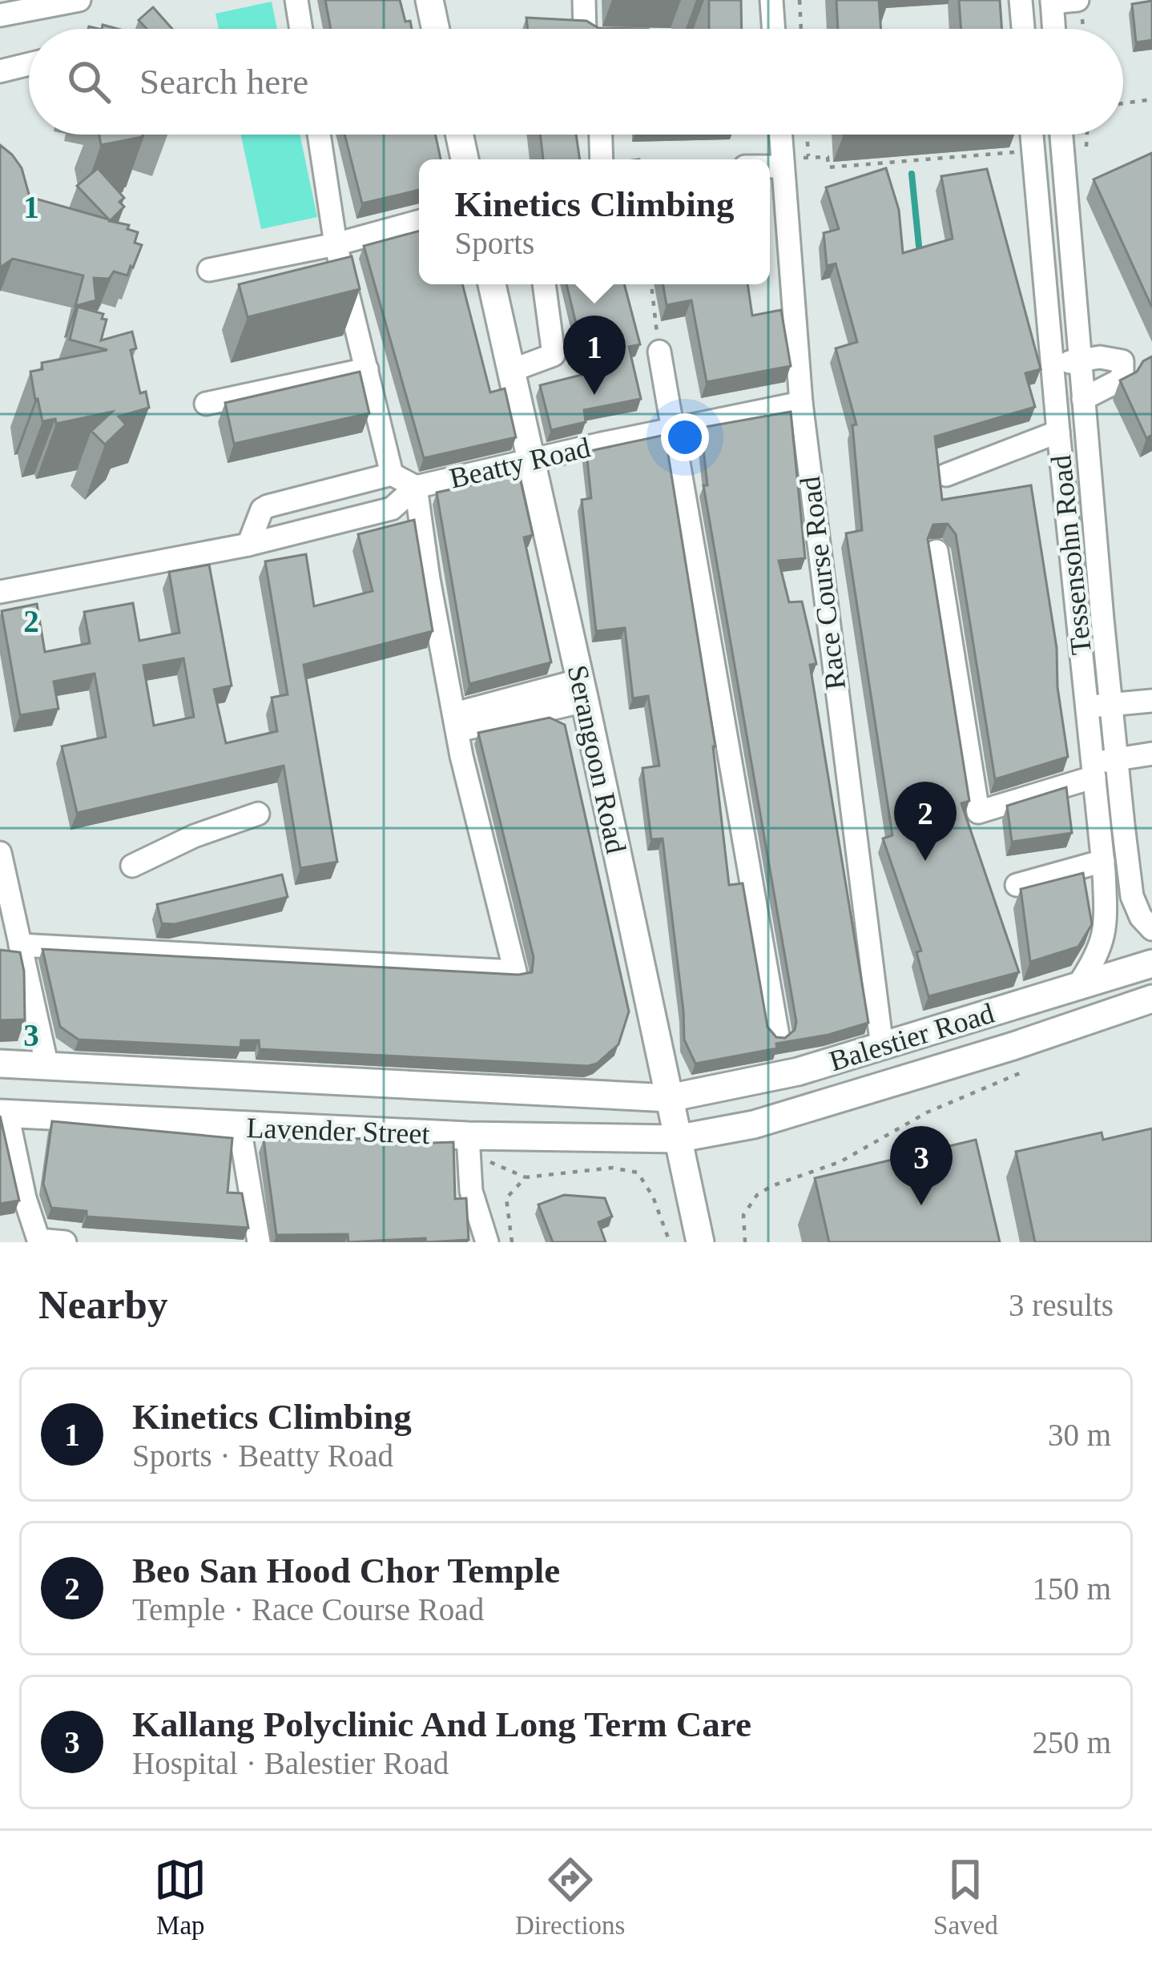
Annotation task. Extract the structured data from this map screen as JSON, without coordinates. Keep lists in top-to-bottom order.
{
  "streets": {
    "main road": ["Serangoon Road", "Balestier Road", "Lavender Street"],
    "street": ["Beatty Road", "Tessensohn Road", "Race Course Road"]
  },
  "crossings": [
    ["Beatty Road", "Race Course Road"],
    ["Beatty Road", "Serangoon Road"],
    ["Tessensohn Road", "Balestier Road"],
    ["Race Course Road", "Balestier Road"],
    ["Serangoon Road", "Balestier Road"],
    ["Serangoon Road", "Lavender Street"],
    ["Balestier Road", "Lavender Street"]
  ],
  "page": {
    "search": "Search here",
    "popup": ["Kinetics Climbing", "Sports"],
    "pins": ["1", "2", "3"],
    "heading": ["Nearby", "3 results"],
    "list": [
      {
        "mark": "1",
        "name": "Kinetics Climbing",
        "note": "Sports · Beatty Road",
        "value": "30 m"
      },
      {
        "mark": "2",
        "name": "Beo San Hood Chor Temple",
        "note": "Temple · Race Course Road",
        "value": "150 m"
      },
      {
        "mark": "3",
        "name": "Kallang Polyclinic And Long Term Care",
        "note": "Hospital · Balestier Road",
        "value": "250 m"
      }
    ],
    "nav": ["Map", "Directions", "Saved"]
  },
  "grid": {
    "rows": ["1", "2", "3"]
  }
}
